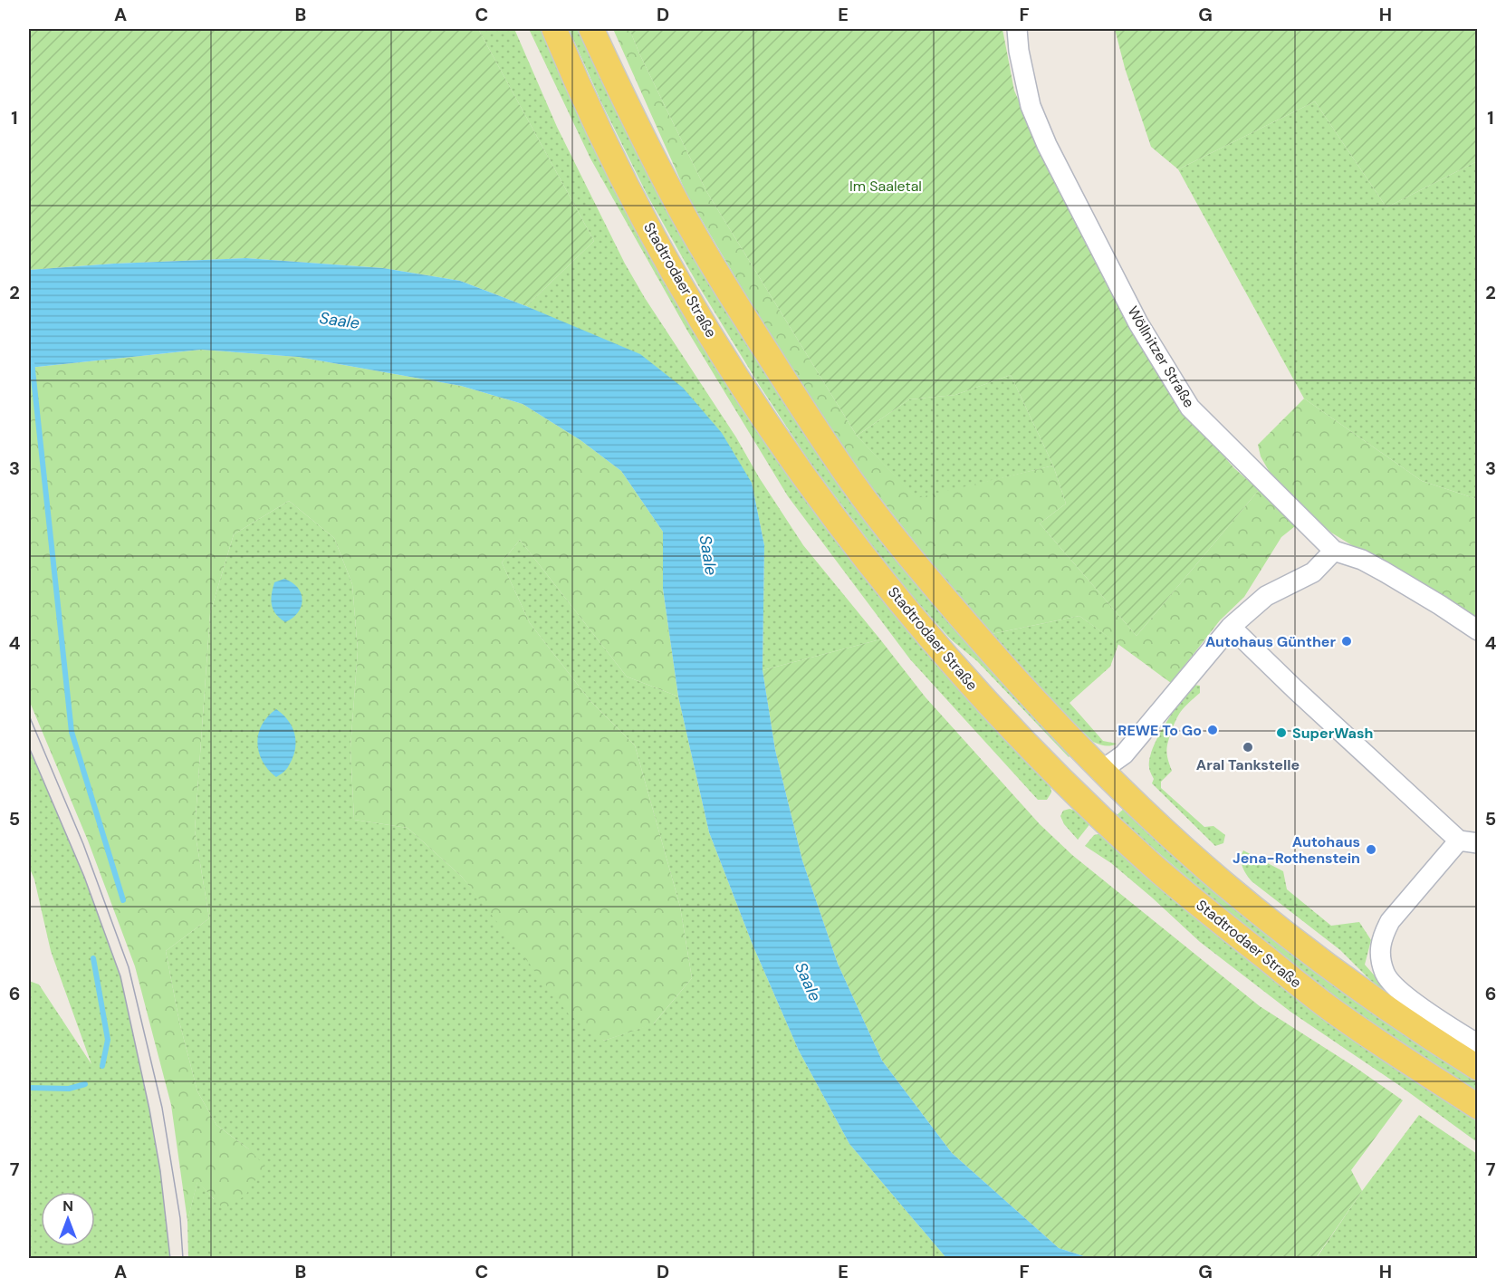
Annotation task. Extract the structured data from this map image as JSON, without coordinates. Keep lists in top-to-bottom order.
{
  "streets": {
    "main road": ["Stadtrodaer Straße"],
    "street": ["Wöllnitzer Straße"]
  },
  "water": ["Saale"],
  "parks": ["Im Saaletal"],
  "places": [
    "Autohaus Günther",
    "REWE To Go",
    "SuperWash",
    "Aral Tankstelle",
    "Autohaus Jena-Rothenstein"
  ],
  "north": "top",
  "grid": {
    "columns": [
      "A",
      "B",
      "C",
      "D",
      "E",
      "F",
      "G",
      "H"
    ],
    "rows": [
      "1",
      "2",
      "3",
      "4",
      "5",
      "6",
      "7"
    ]
  }
}
